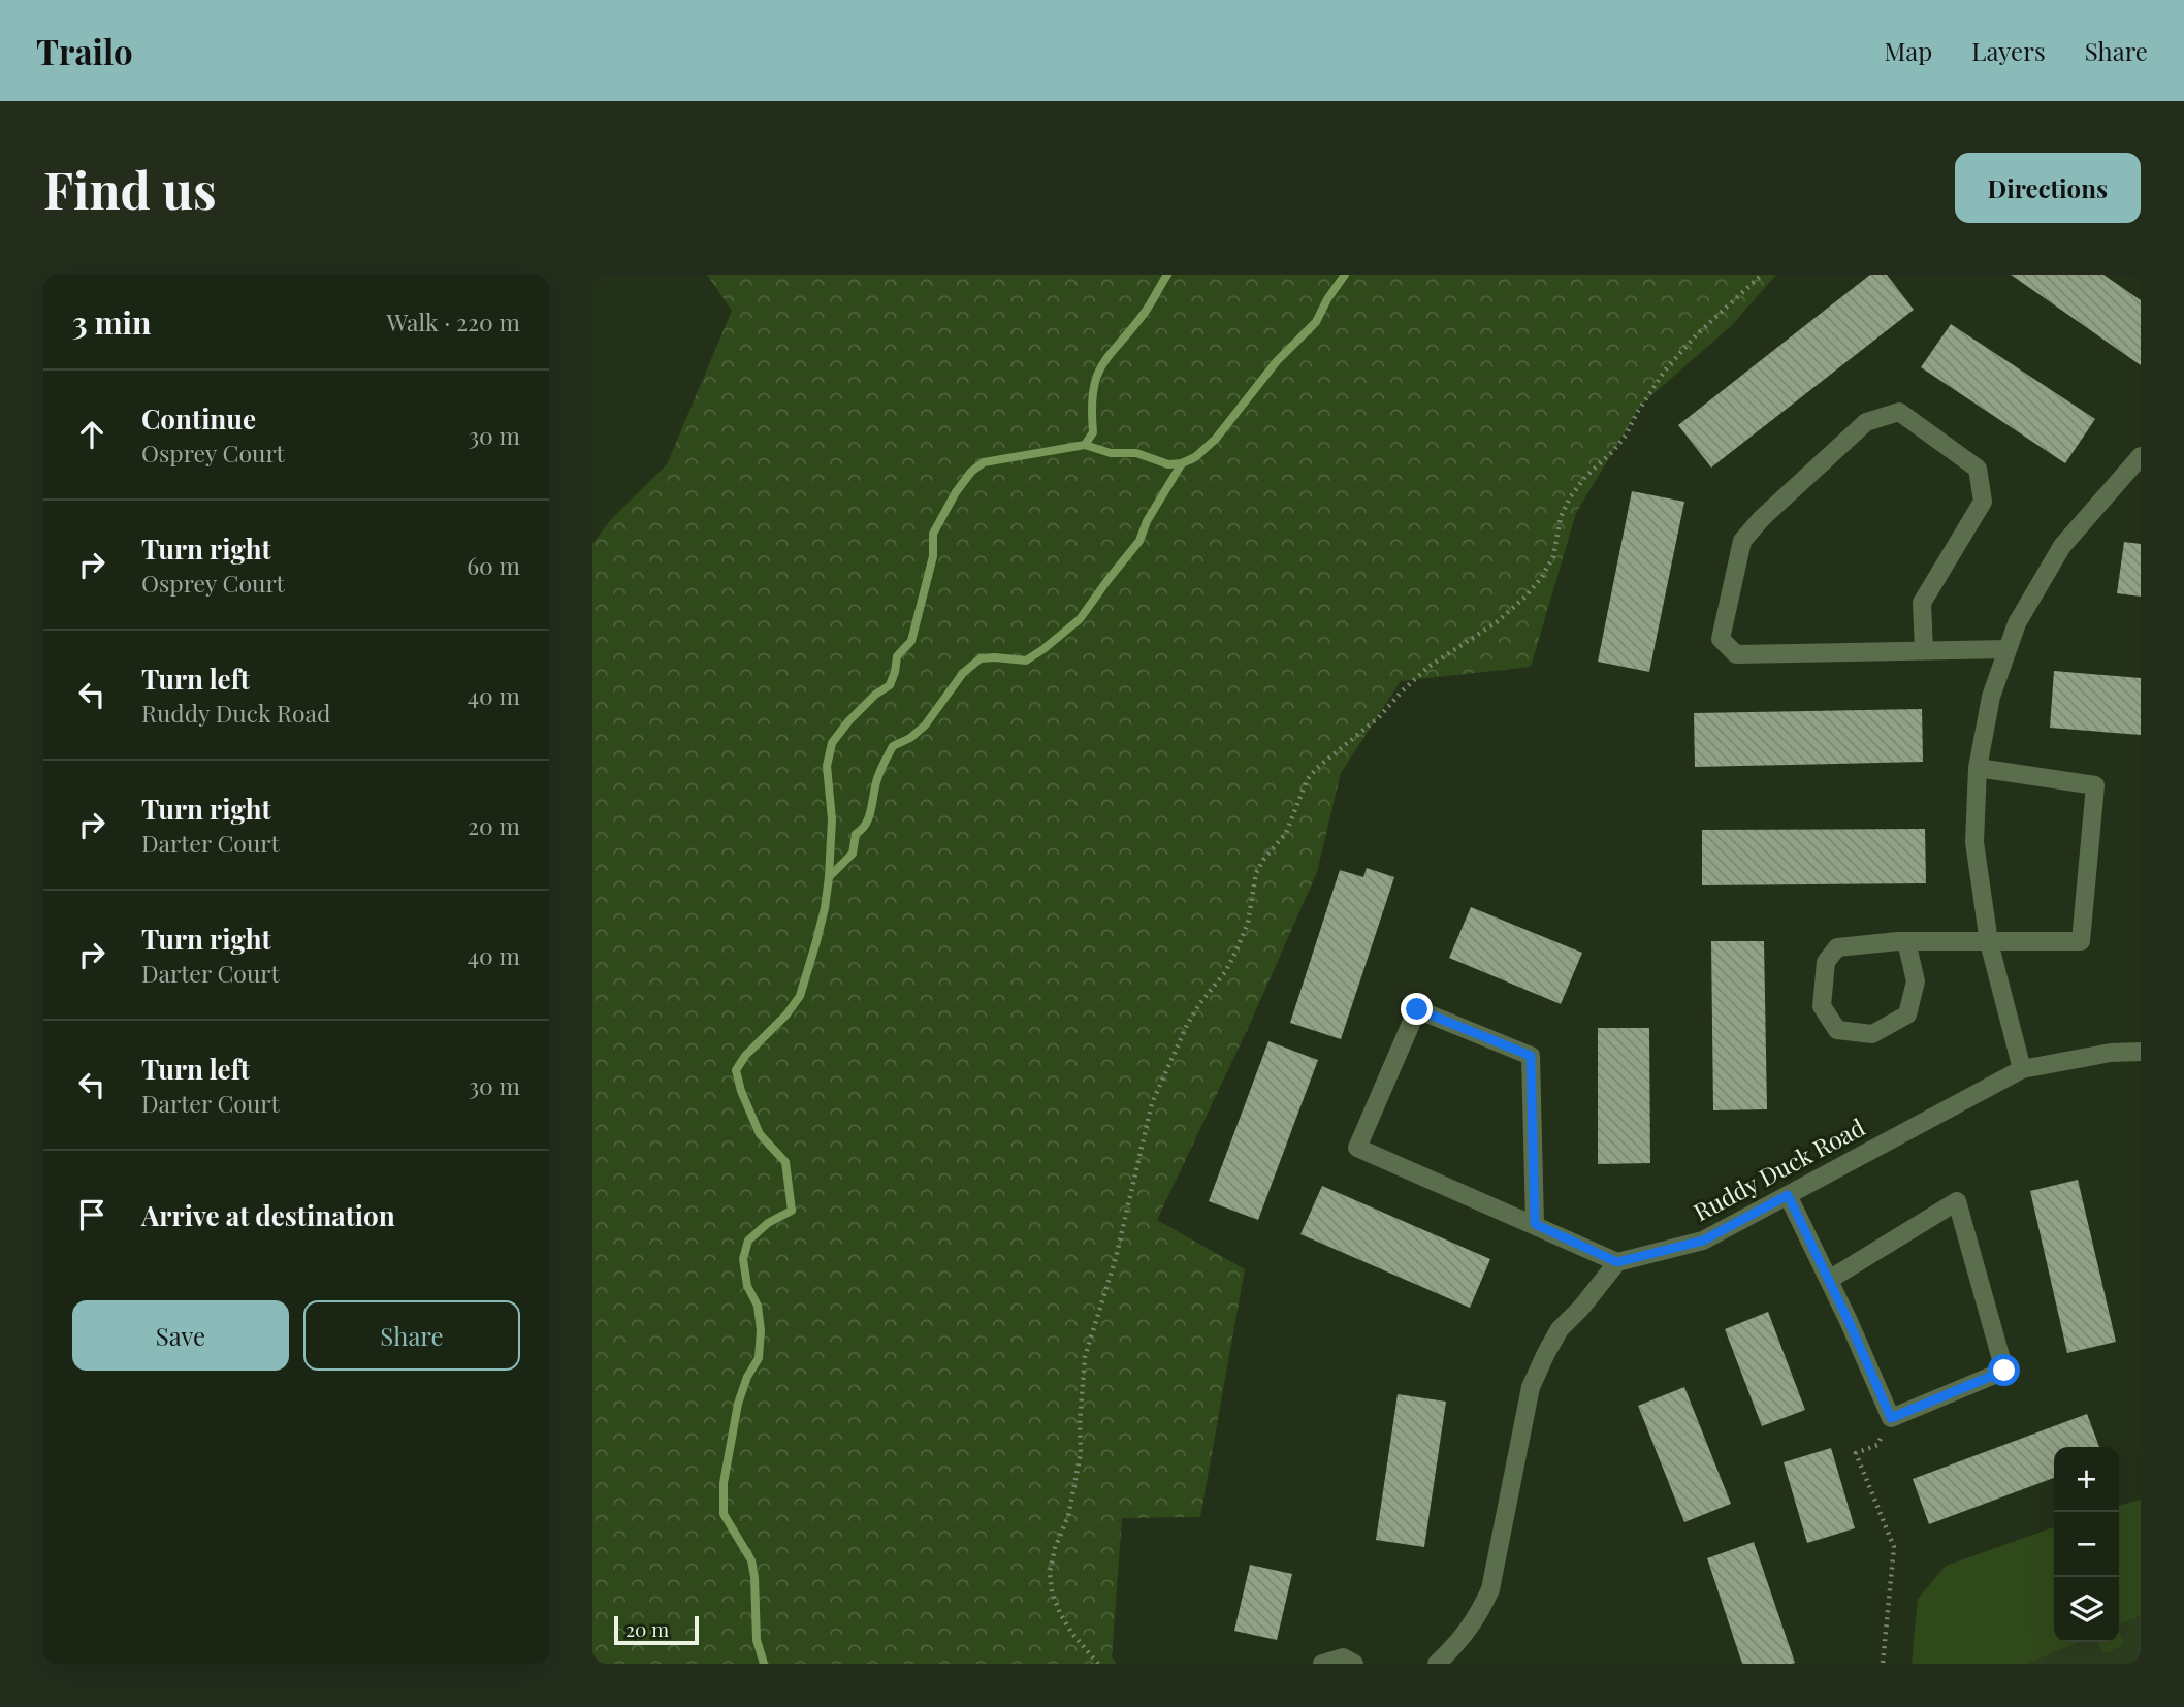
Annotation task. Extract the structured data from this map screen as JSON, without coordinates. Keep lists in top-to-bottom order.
{
  "streets": {
    "street": ["Ruddy Duck Road"]
  },
  "scale_bar": "20 m",
  "page": {
    "header": "Trailo",
    "nav": ["Map", "Layers", "Share"],
    "buttons": [
      "Directions",
      ["Save", "Share"]
    ],
    "title": "Find us",
    "heading": ["3 min", "Walk · 220 m"],
    "list": [
      ["Continue", "Osprey Court", "30 m"],
      ["Turn right", "Osprey Court", "60 m"],
      ["Turn left", "Ruddy Duck Road", "40 m"],
      ["Turn right", "Darter Court", "20 m"],
      ["Turn right", "Darter Court", "40 m"],
      ["Turn left", "Darter Court", "30 m"],
      "Arrive at destination"
    ],
    "map_buttons": ["+", "−"],
    "scale": "20 m"
  }
}
